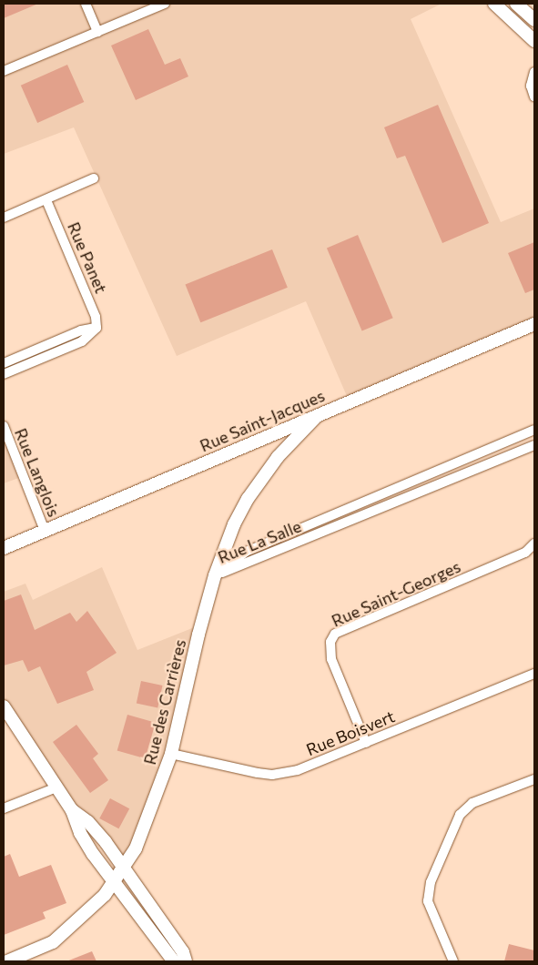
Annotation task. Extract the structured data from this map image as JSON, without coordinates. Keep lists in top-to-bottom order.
{
  "streets": {
    "main road": ["Rue Saint-Jacques", "Rue des Carrières"],
    "street": [
      "Rue Panet",
      "Rue Langlois",
      "Rue La Salle",
      "Rue Saint-Georges",
      "Rue Boisvert"
    ]
  },
  "crossings": [
    ["Rue Saint-Jacques", "Rue Langlois"],
    ["Rue Saint-Jacques", "Rue des Carrières"],
    ["Rue La Salle", "Rue des Carrières"],
    ["Rue Saint-Georges", "Rue Boisvert"],
    ["Rue des Carrières", "Rue Boisvert"]
  ]
}
